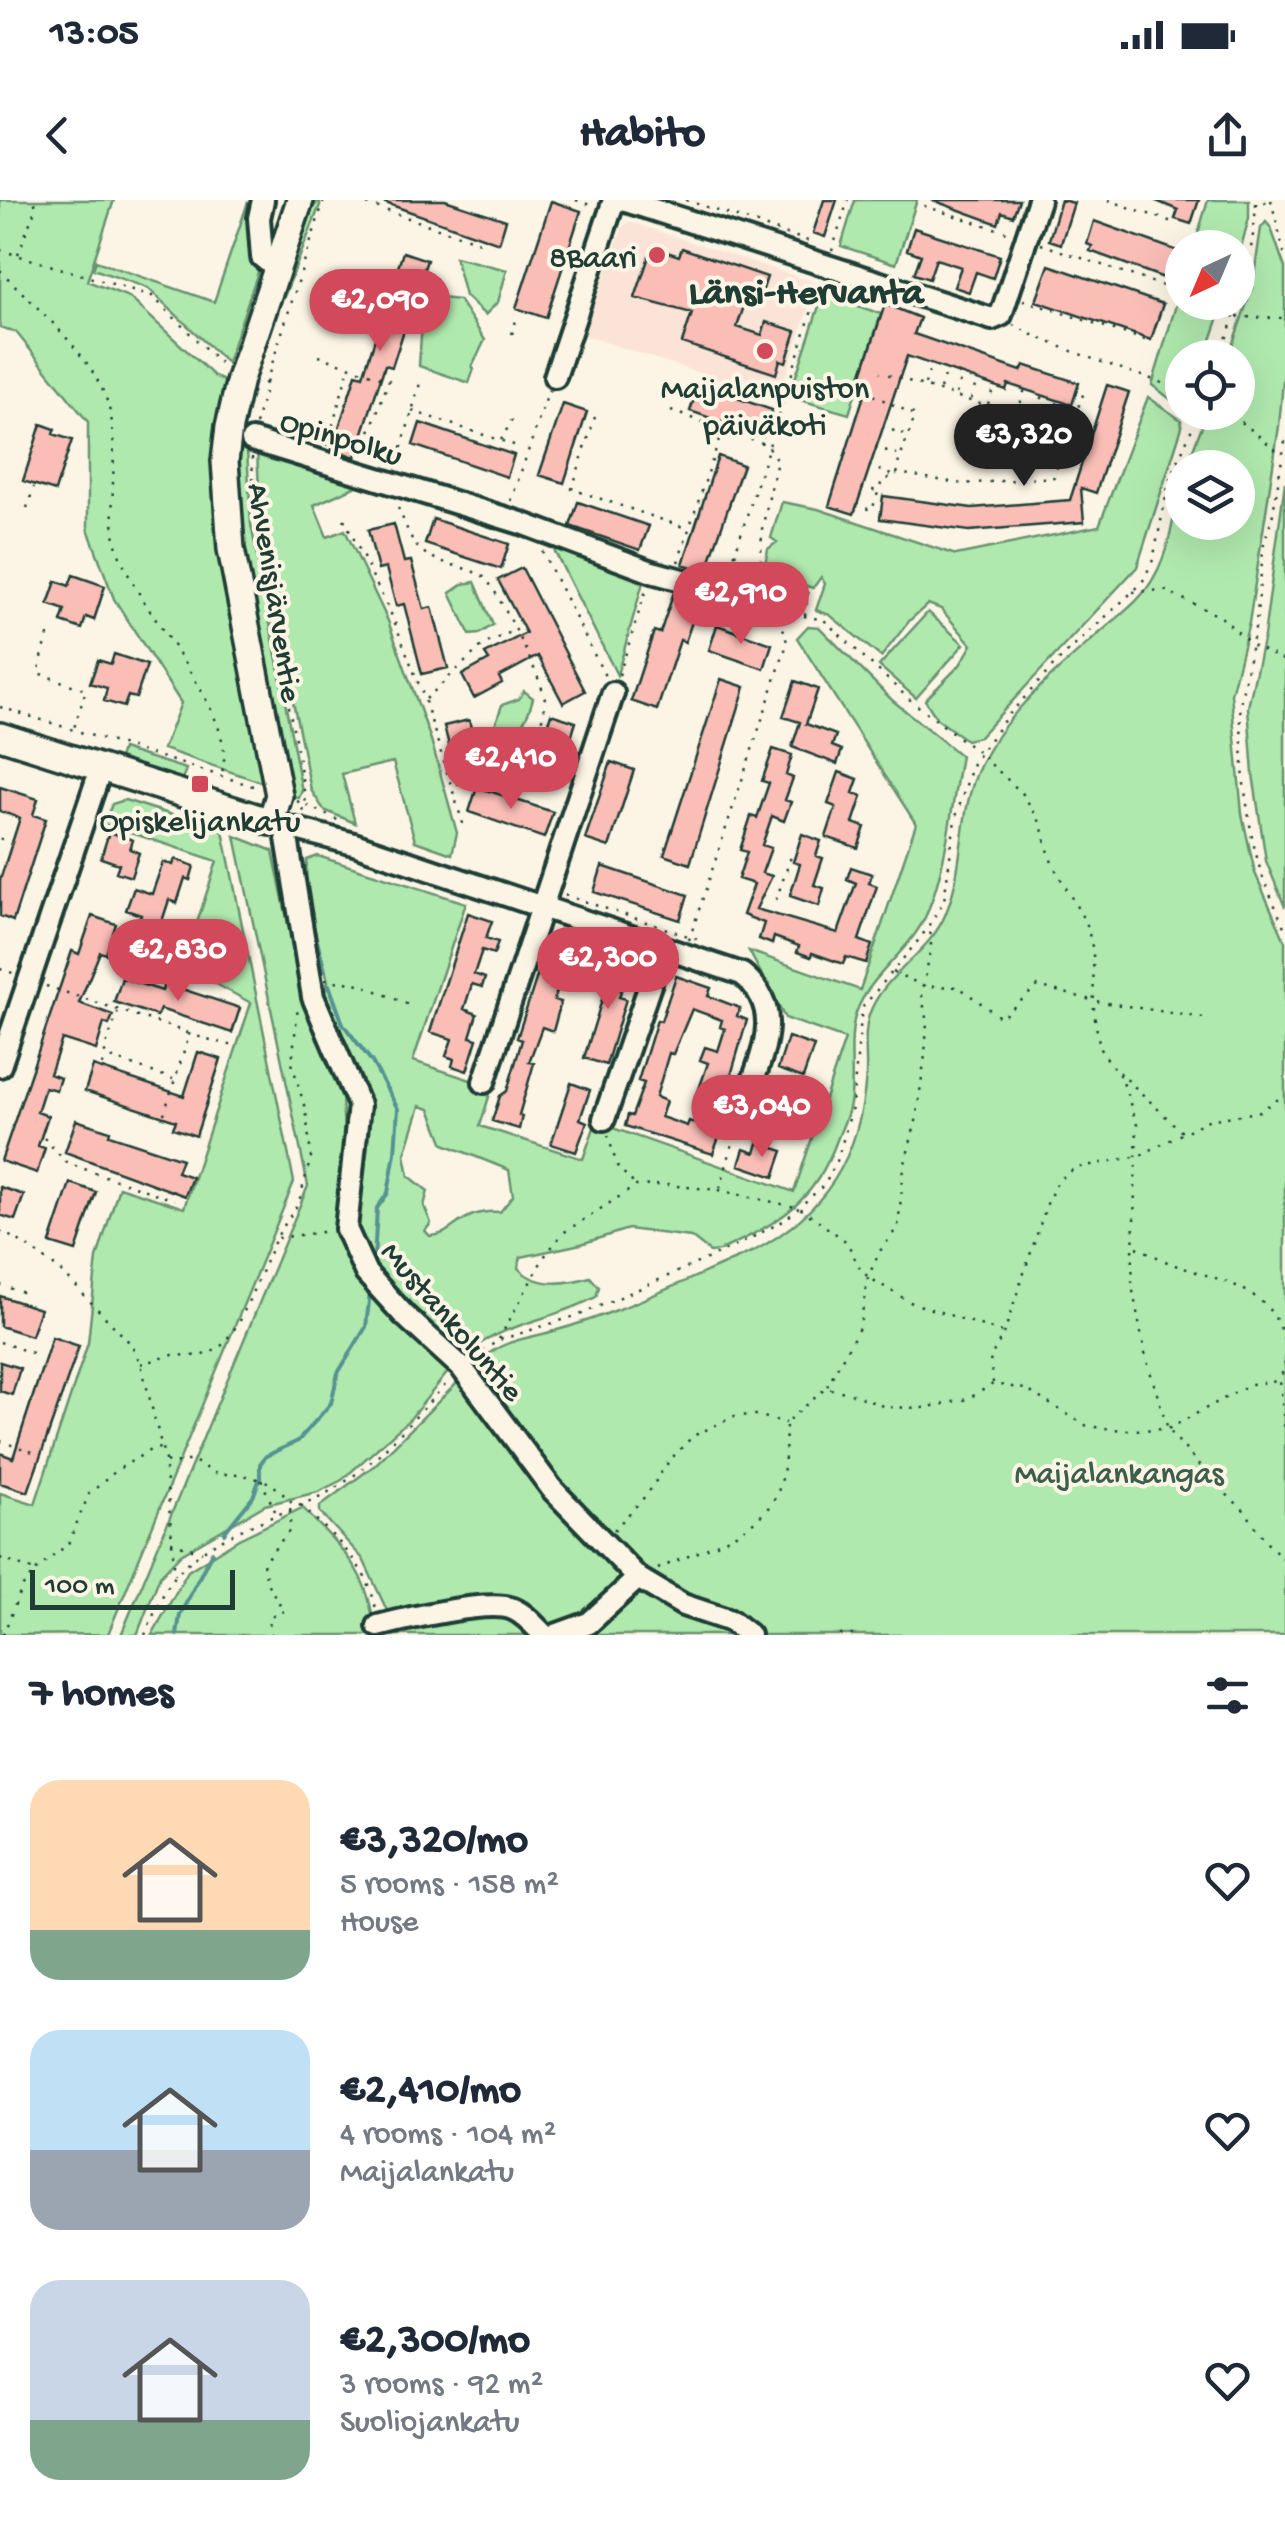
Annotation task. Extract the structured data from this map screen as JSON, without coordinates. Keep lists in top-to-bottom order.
{
  "streets": {
    "main road": ["Ahvenisjärventie"],
    "street": ["Opinpolku", "Mustankoluntie"]
  },
  "crossings": [
    ["Opinpolku", "Ahvenisjärventie"],
    ["Ahvenisjärventie", "Mustankoluntie"]
  ],
  "districts": ["Länsi-Hervanta"],
  "parks": ["Maijalankangas"],
  "places": {
    "other": ["8Baari", "Maijalanpuiston päiväkoti"],
    "transit": ["Opiskelijankatu"]
  },
  "scale_bar": "100 m",
  "north": "bottom left",
  "page": {
    "status": "13:05",
    "header": "Habito",
    "price": [
      "€2,090",
      "€3,320",
      "€2,910",
      "€2,410",
      "€2,830",
      "€2,300",
      "€3,040"
    ],
    "scale": "100 m",
    "heading": "7 homes",
    "list": [
      {
        "name": "€3,320/mo",
        "note": "5 rooms · 158 m² · House"
      },
      {
        "name": "€2,410/mo",
        "note": "4 rooms · 104 m² · Maijalankatu"
      },
      {
        "name": "€2,300/mo",
        "note": "3 rooms · 92 m² · Suoliojankatu"
      }
    ]
  }
}
